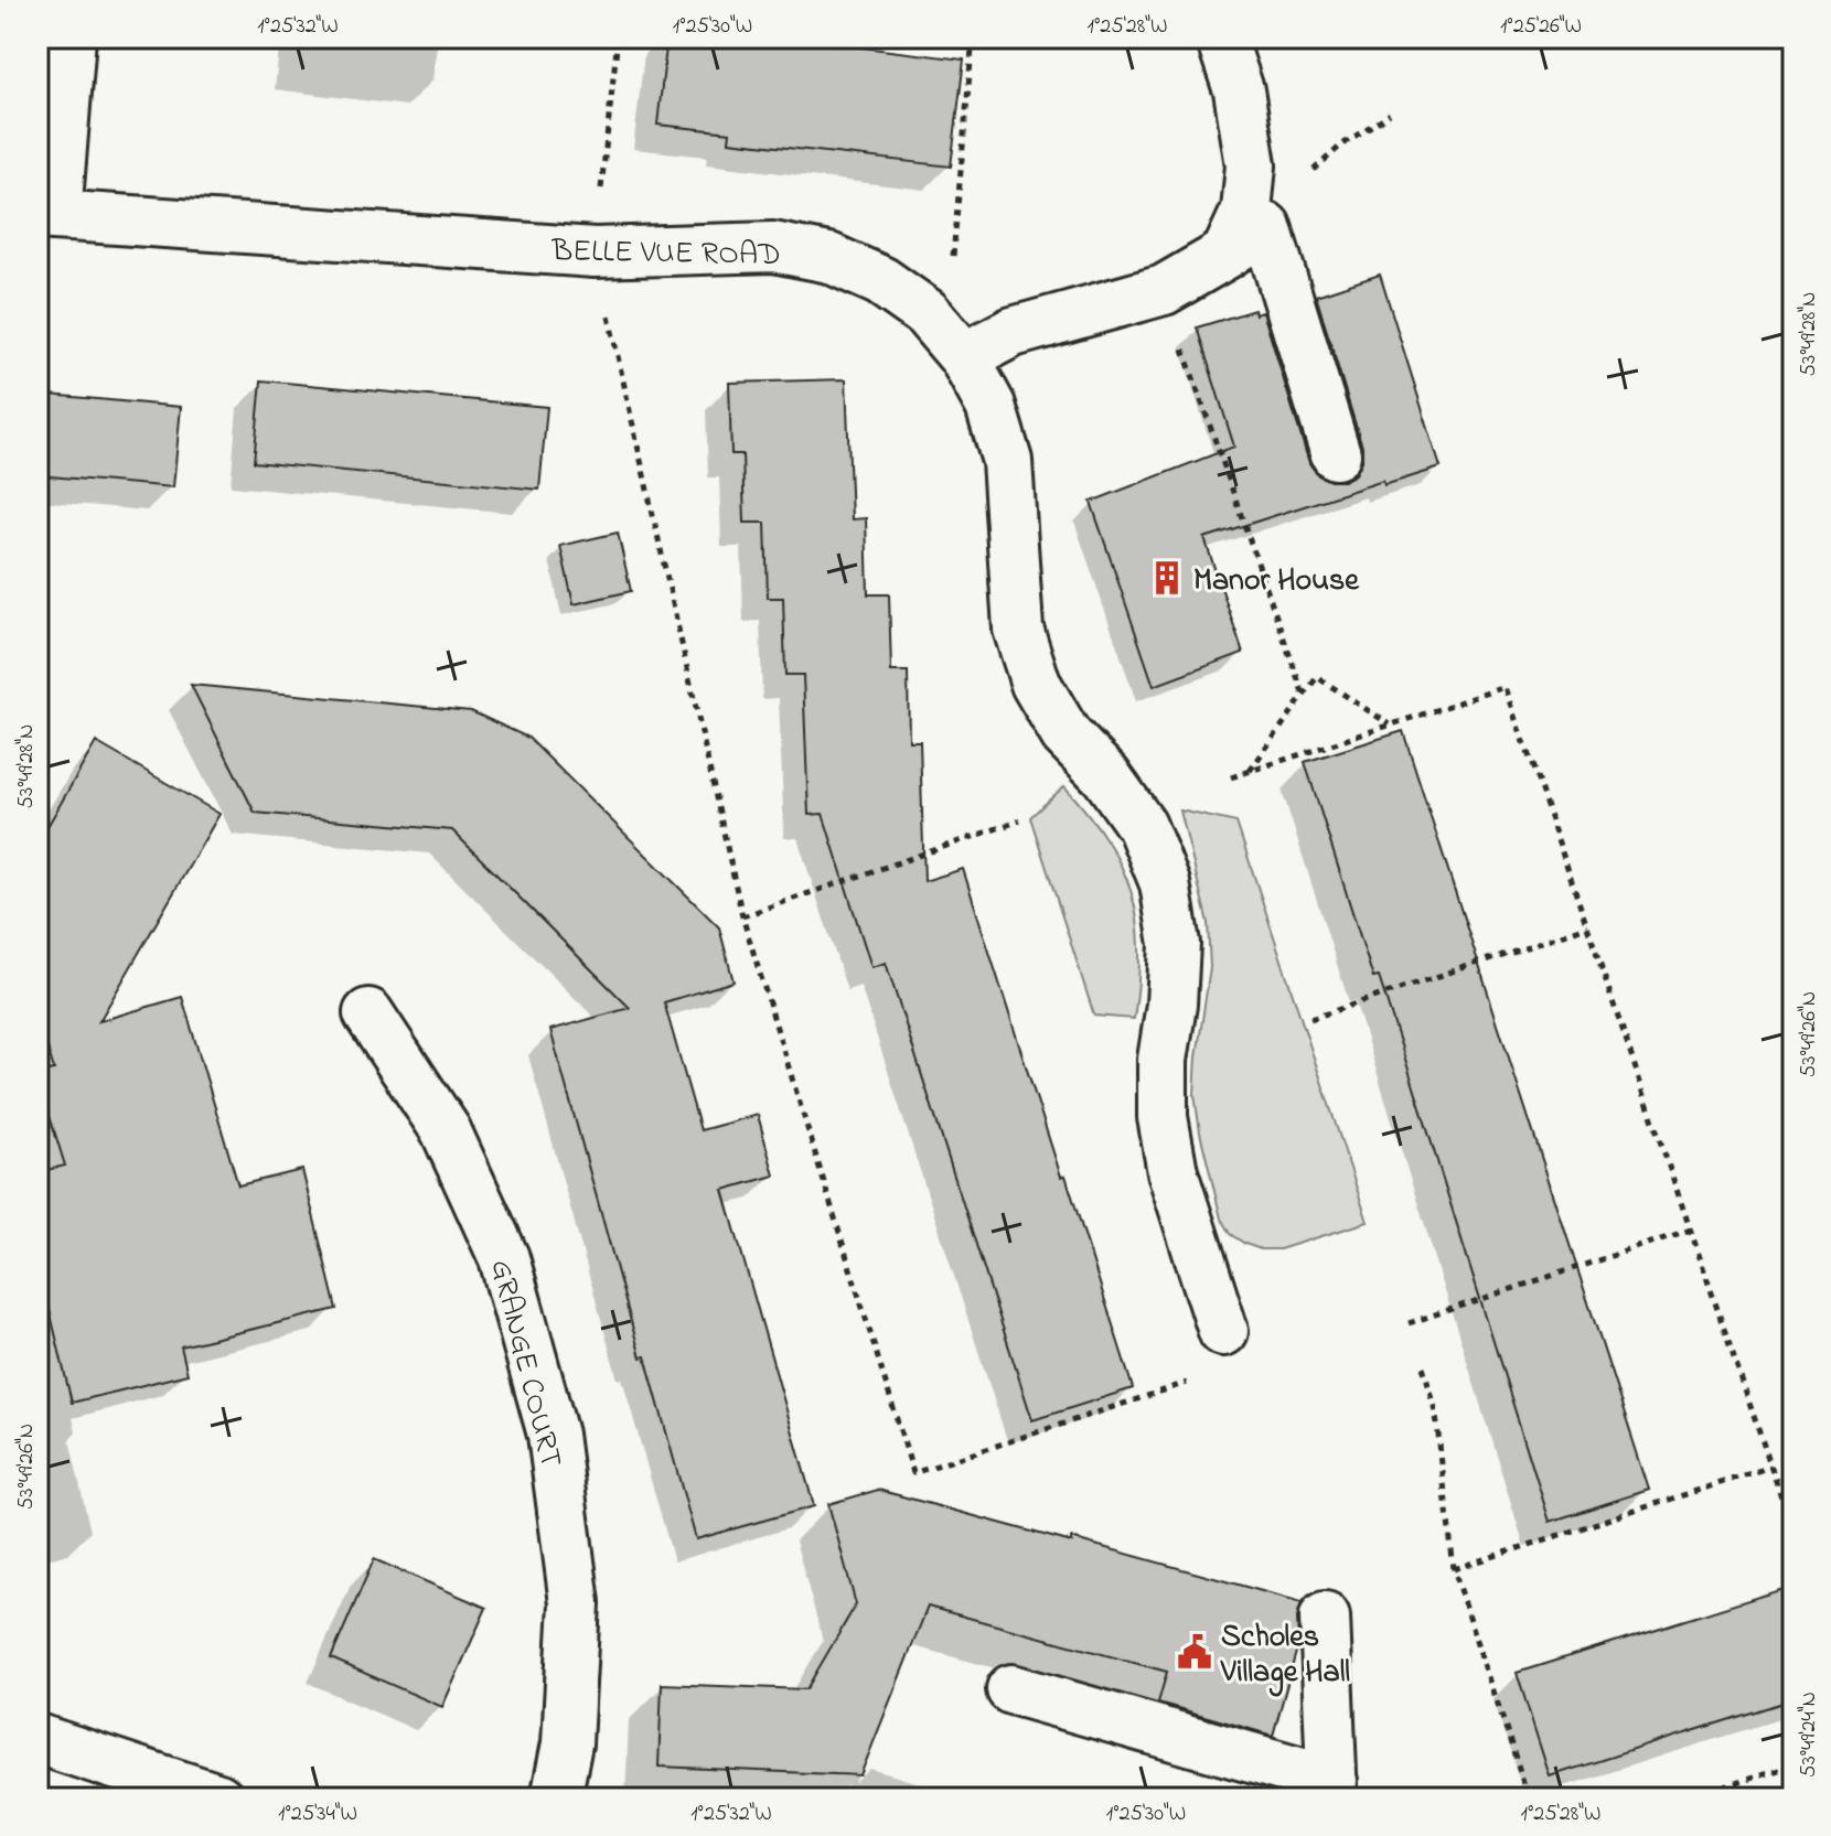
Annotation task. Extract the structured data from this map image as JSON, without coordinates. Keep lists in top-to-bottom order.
{
  "streets": {
    "street": ["BELLE VUE ROAD", "GRANGE COURT"]
  },
  "places": {
    "building": ["Manor House"],
    "public building": ["Scholes Village Hall"]
  },
  "coordinates": [
    "1°25'32\"W",
    "1°25'30\"W",
    "1°25'28\"W",
    "1°25'26\"W",
    "53°49'28\"N",
    "53°49'26\"N",
    "53°49'24\"N",
    "1°25'34\"W"
  ]
}
